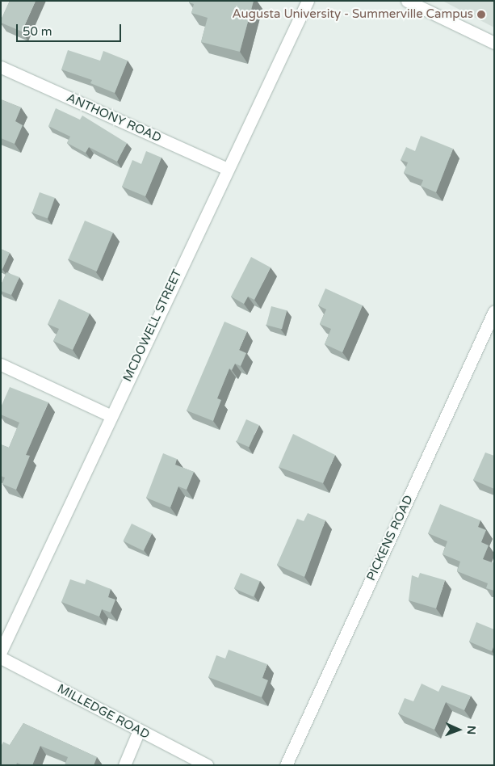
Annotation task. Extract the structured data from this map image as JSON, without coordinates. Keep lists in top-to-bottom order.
{
  "streets": {
    "street": [
      "ANTHONY ROAD",
      "MCDOWELL STREET",
      "PICKENS ROAD",
      "MILLEDGE ROAD"
    ]
  },
  "crossings": [
    ["ANTHONY ROAD", "MCDOWELL STREET"]
  ],
  "places": ["Augusta University - Summerville Campus"],
  "scale_bar": "50 m",
  "north": "right"
}
